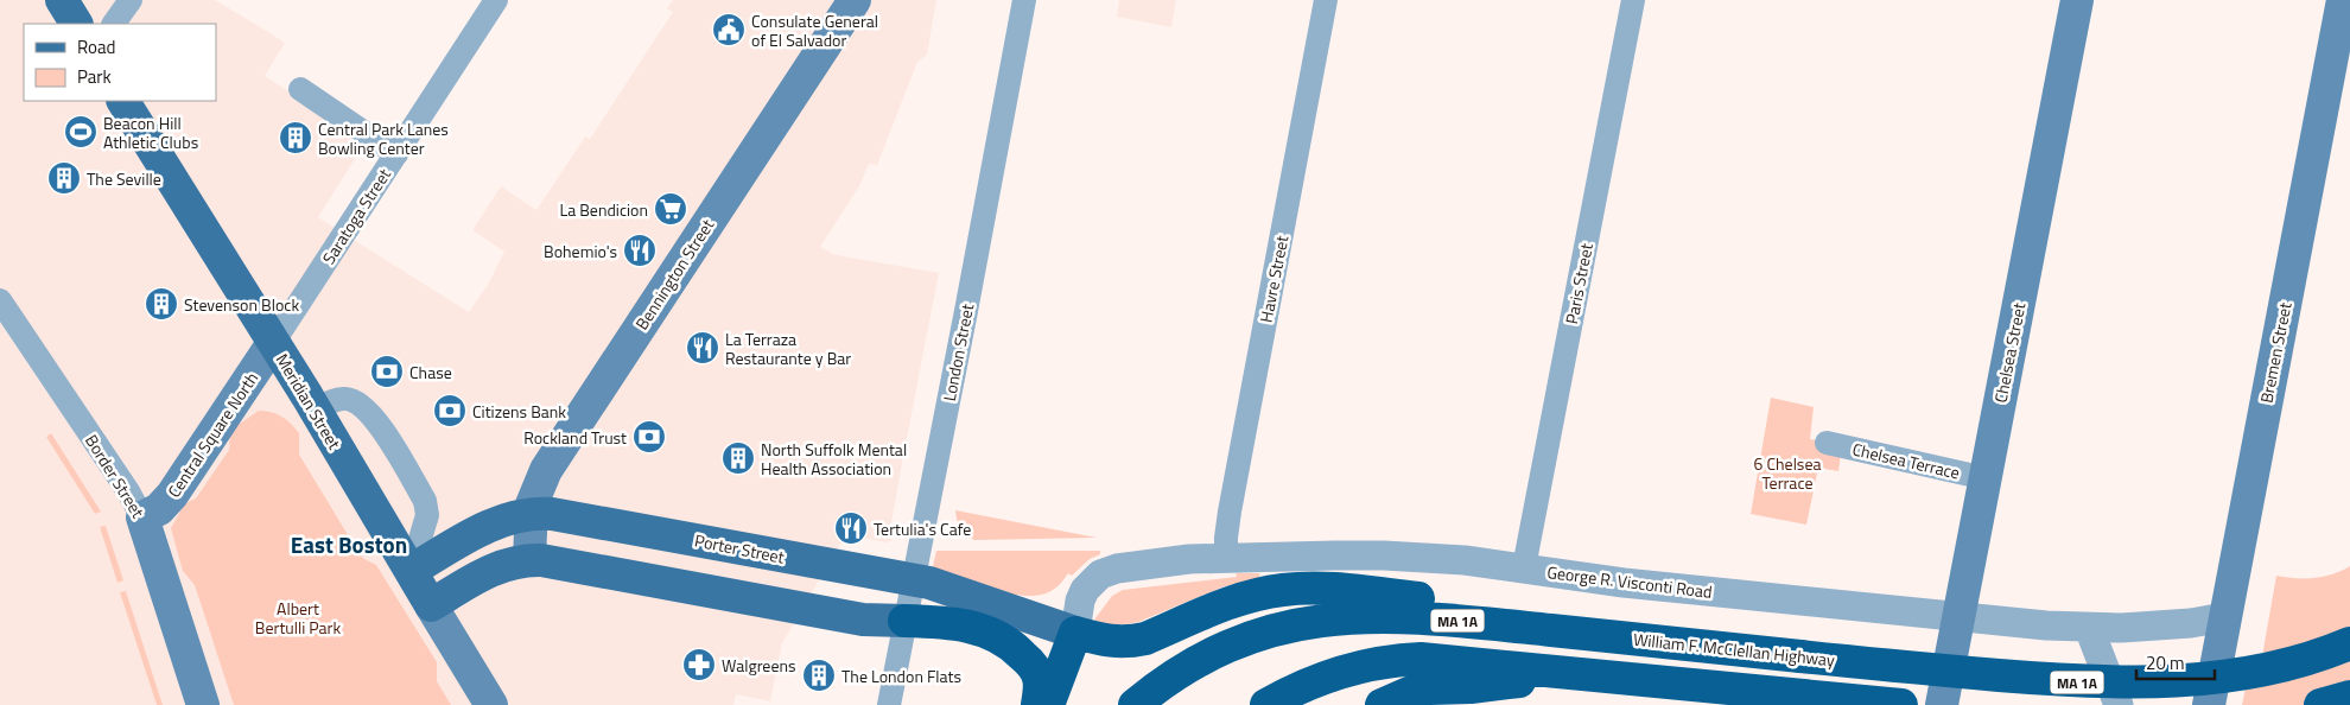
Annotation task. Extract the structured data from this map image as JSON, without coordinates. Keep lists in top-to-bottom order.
{
  "streets": {
    "highway": ["MA 1A", "William F. McClellan Highway"],
    "main road": [
      "Bennington Street",
      "Chelsea Street",
      "Bremen Street",
      "Meridian Street",
      "Central Square North",
      "Border Street",
      "Porter Street"
    ],
    "street": [
      "Saratoga Street",
      "Havre Street",
      "Paris Street",
      "London Street",
      "Chelsea Terrace",
      "George R. Visconti Road"
    ]
  },
  "crossings": [
    ["Saratoga Street", "Meridian Street"],
    ["Saratoga Street", "Central Square North"],
    ["Bennington Street", "Porter Street"],
    ["Havre Street", "George R. Visconti Road"],
    ["Paris Street", "George R. Visconti Road"],
    ["London Street", "Porter Street"],
    ["Chelsea Street", "Chelsea Terrace"],
    ["Chelsea Street", "George R. Visconti Road"],
    ["Bremen Street", "George R. Visconti Road"],
    ["Meridian Street", "Central Square North"],
    ["Meridian Street", "Porter Street"],
    ["Central Square North", "Border Street"],
    ["Porter Street", "George R. Visconti Road"]
  ],
  "districts": ["East Boston"],
  "parks": ["6 Chelsea Terrace", "Albert Bertulli Park"],
  "places": {
    "public building": ["Consulate General of El Salvador"],
    "sports": ["Beacon Hill Athletic Clubs"],
    "building": [
      "Central Park Lanes Bowling Center",
      "The Seville",
      "Stevenson Block",
      "North Suffolk Mental Health Association",
      "The London Flats"
    ],
    "supermarket": ["La Bendicion"],
    "restaurant": ["Bohemio's", "La Terraza Restaurante y Bar", "Tertulia's Cafe"],
    "bank": ["Chase", "Citizens Bank", "Rockland Trust"],
    "pharmacy": ["Walgreens"]
  },
  "legend": ["Road", "Park"],
  "scale_bar": "20 m"
}
